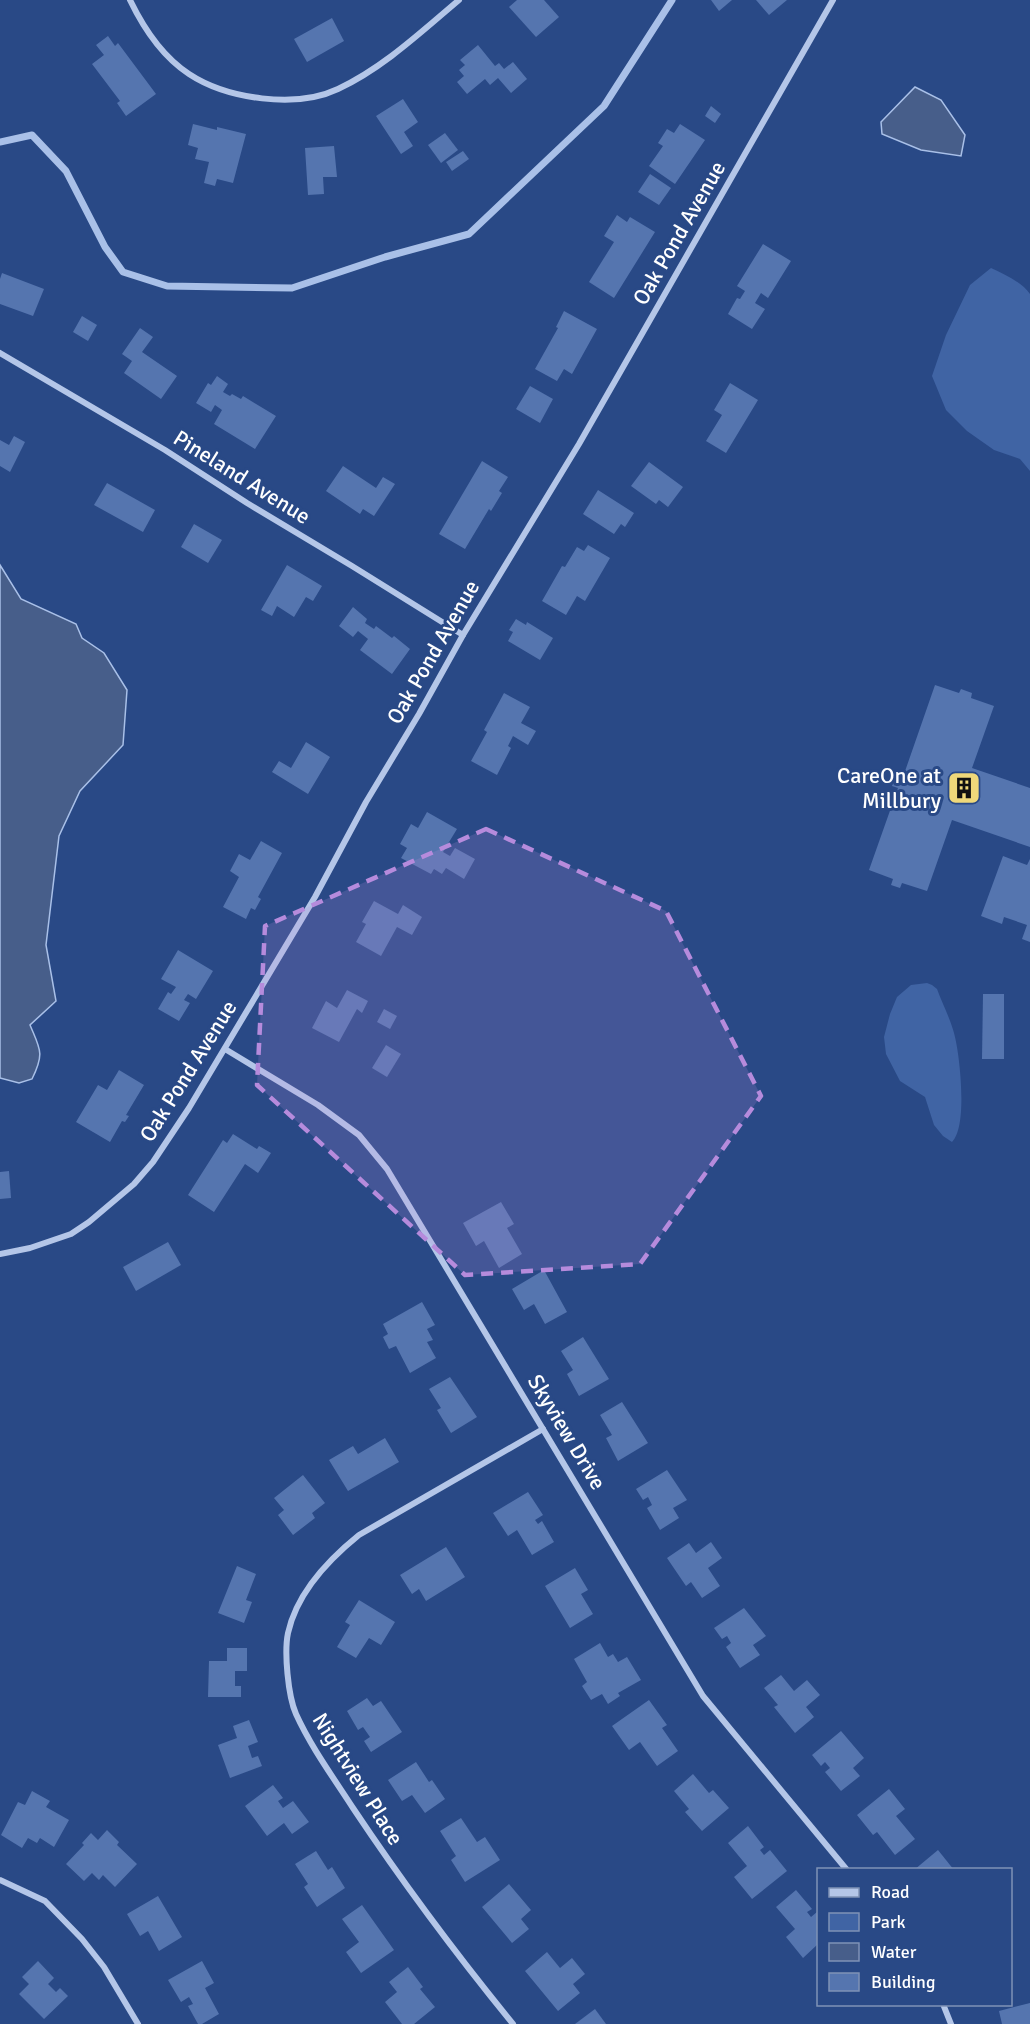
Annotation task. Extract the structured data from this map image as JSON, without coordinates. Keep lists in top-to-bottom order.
{
  "streets": {
    "street": [
      "Oak Pond Avenue",
      "Pineland Avenue",
      "Skyview Drive",
      "Nightview Place"
    ]
  },
  "crossings": [
    ["Oak Pond Avenue", "Pineland Avenue"],
    ["Oak Pond Avenue", "Skyview Drive"],
    ["Skyview Drive", "Nightview Place"]
  ],
  "places": {
    "building": ["CareOne at Millbury"]
  },
  "legend": [
    "Road",
    "Park",
    "Water",
    "Building"
  ]
}
